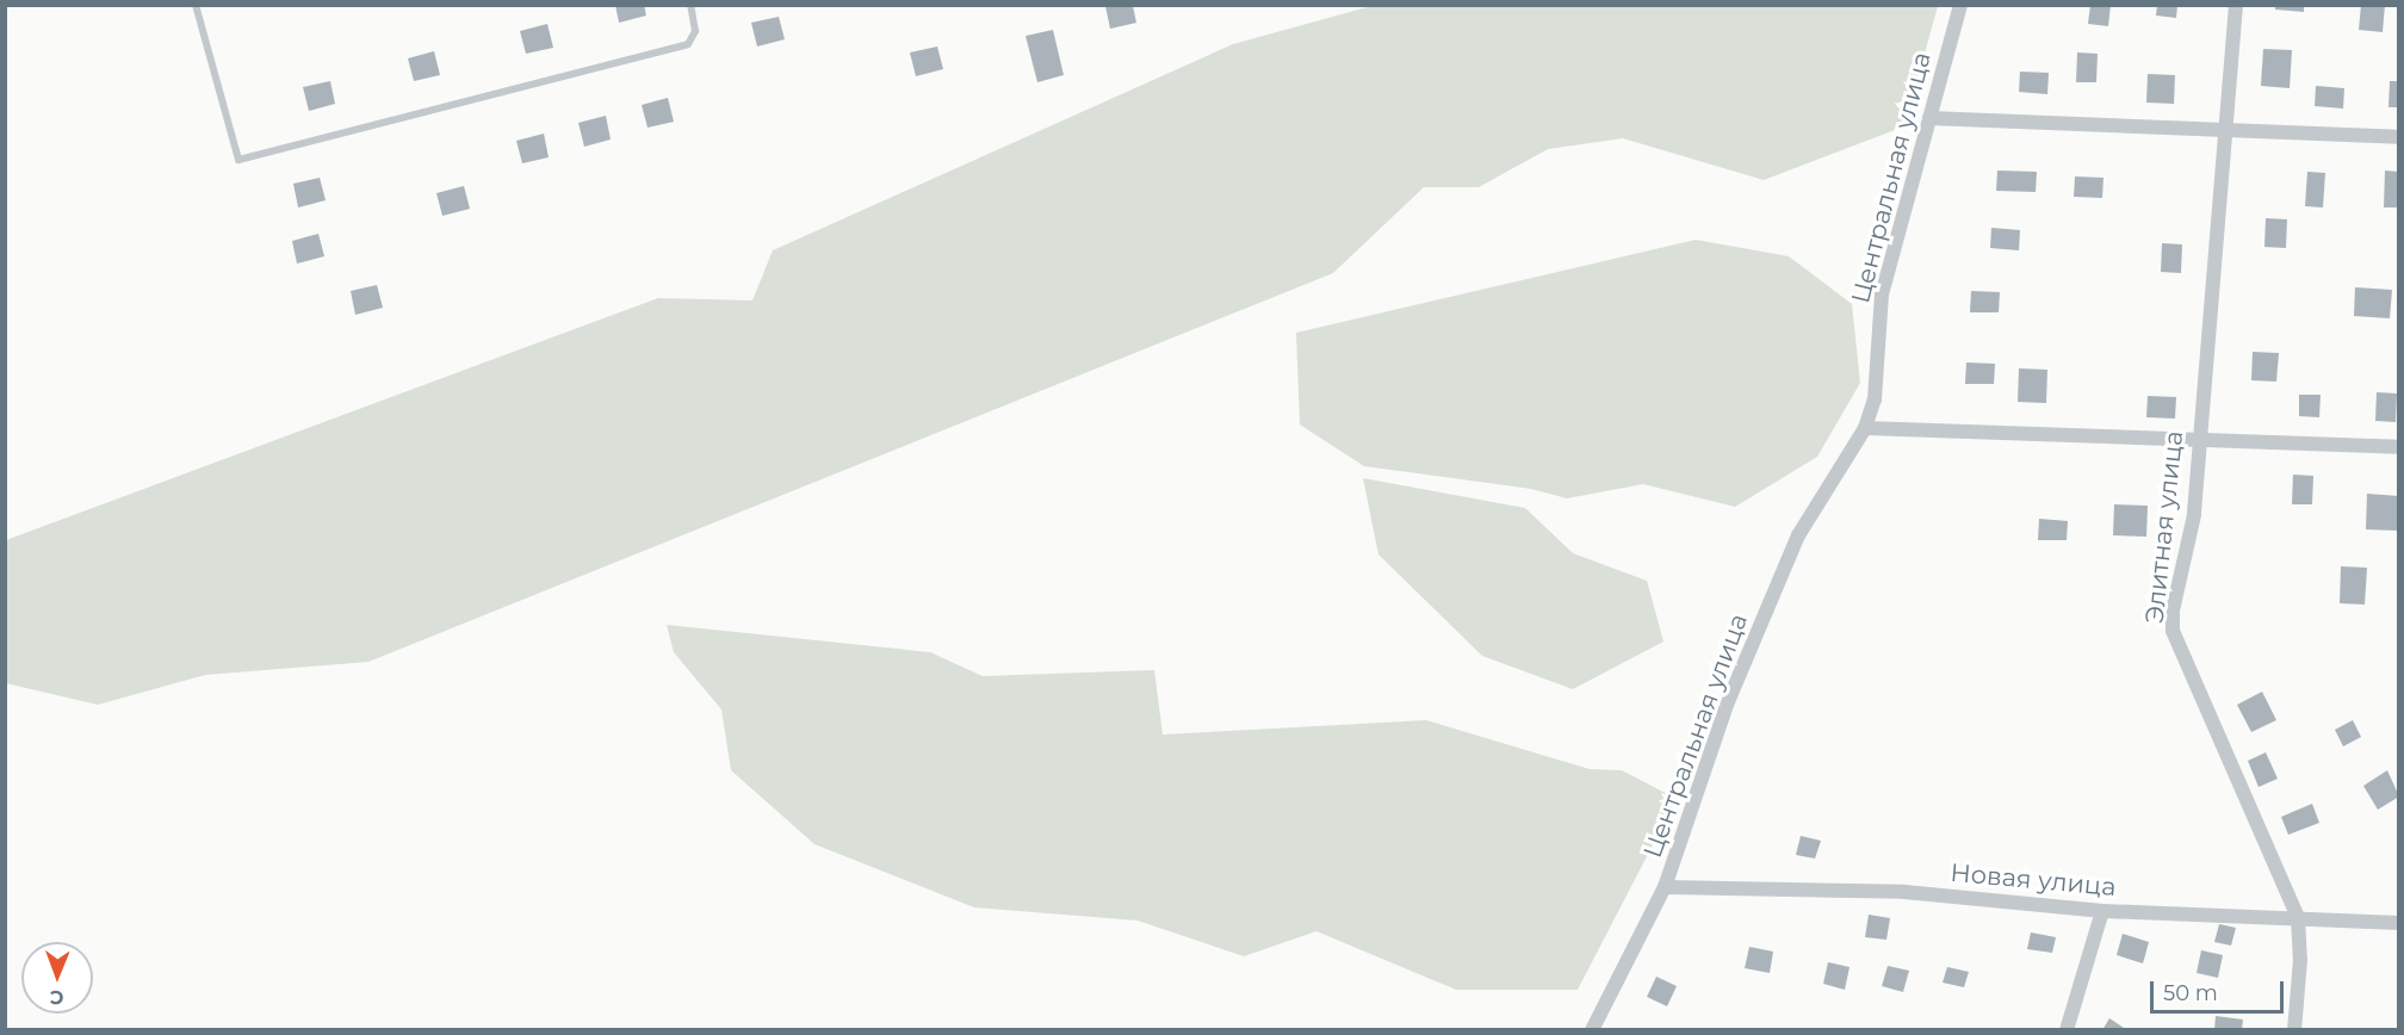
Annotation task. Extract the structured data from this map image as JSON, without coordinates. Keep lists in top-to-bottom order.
{
  "streets": {
    "street": ["Центральная улица", "Элитная улица", "Новая улица"]
  },
  "crossings": [
    ["Центральная улица", "Новая улица"],
    ["Элитная улица", "Новая улица"]
  ],
  "scale_bar": "50 m",
  "north": "bottom"
}
